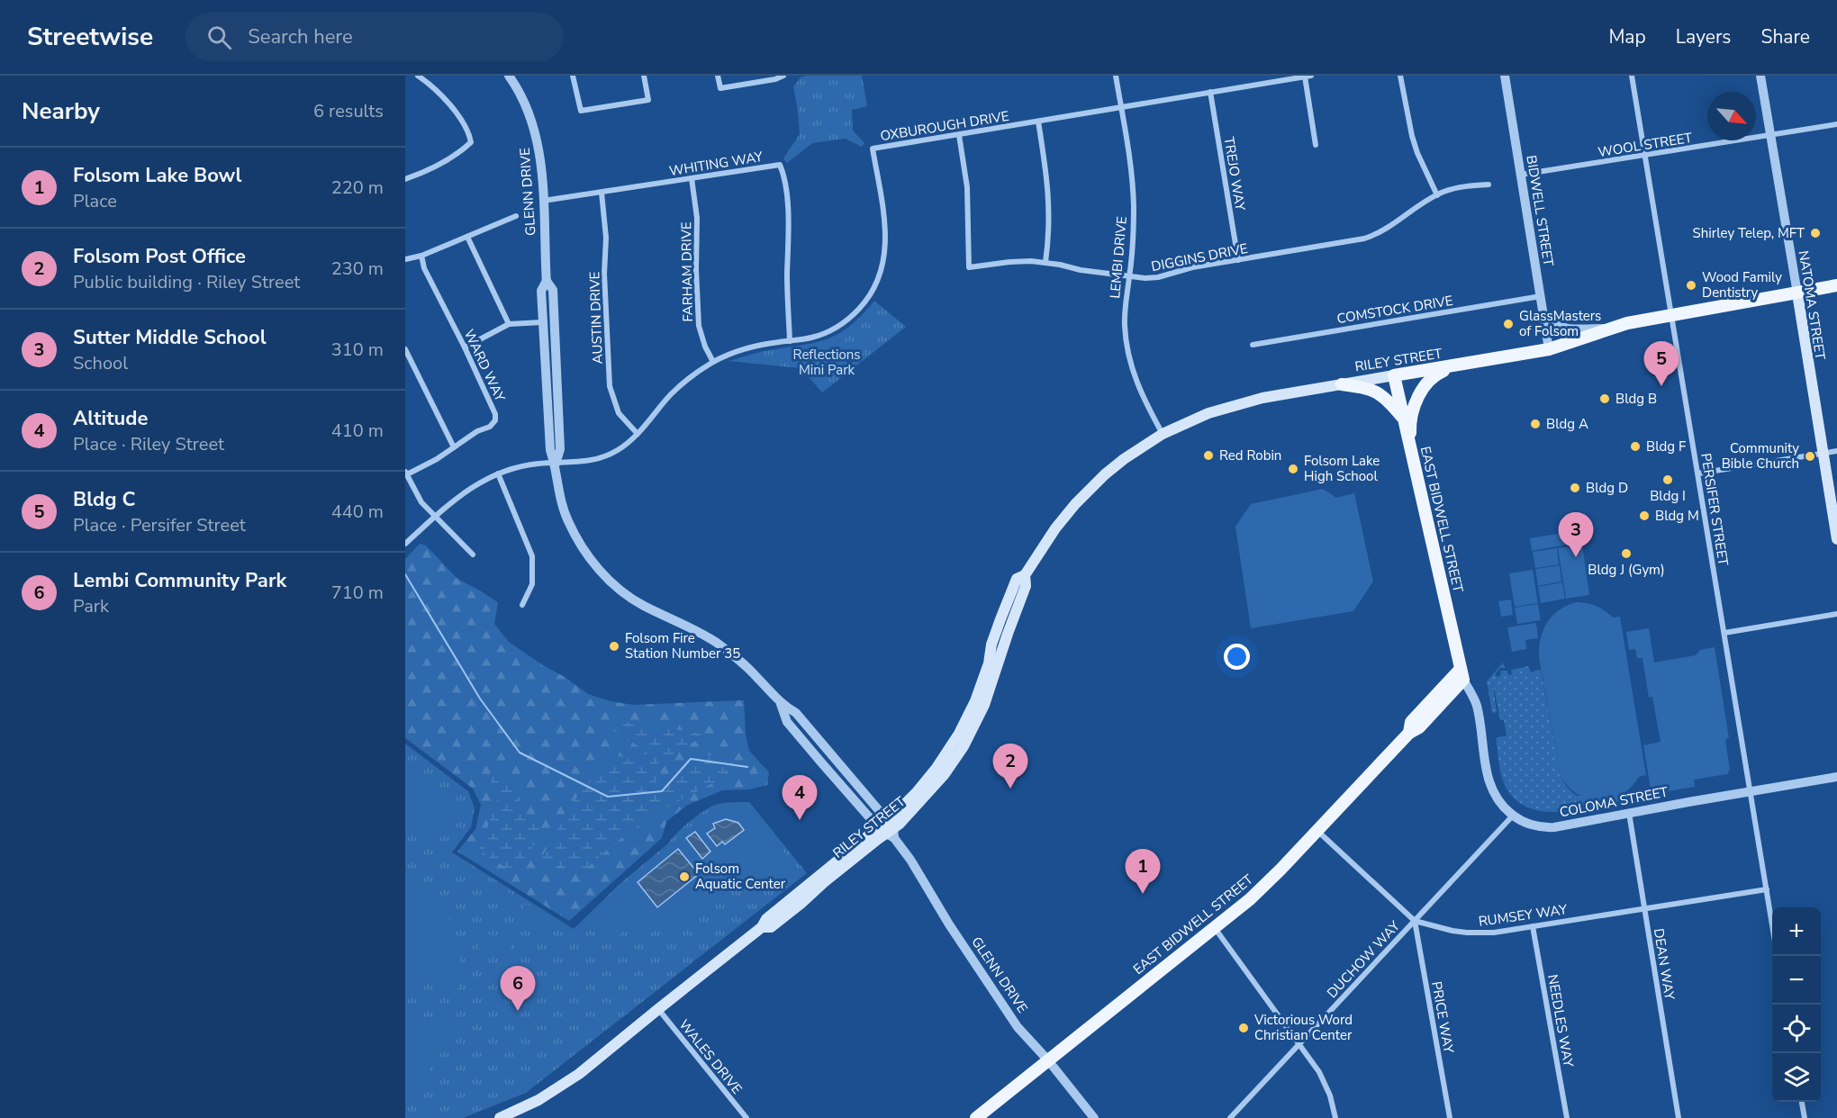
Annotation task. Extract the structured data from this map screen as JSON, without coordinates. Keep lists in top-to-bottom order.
{
  "streets": {
    "main road": ["NATOMA STREET", "RILEY STREET", "EAST BIDWELL STREET"],
    "street": [
      "OXBUROUGH DRIVE",
      "WOOL STREET",
      "WHITING WAY",
      "TREJO WAY",
      "GLENN DRIVE",
      "BIDWELL STREET",
      "LEMBI DRIVE",
      "DIGGINS DRIVE",
      "FARHAM DRIVE",
      "COMSTOCK DRIVE",
      "AUSTIN DRIVE",
      "WARD WAY",
      "PERSIFER STREET",
      "COLOMA STREET",
      "RUMSEY WAY",
      "DUCHOW WAY",
      "DEAN WAY",
      "PRICE WAY",
      "NEEDLES WAY",
      "WALES DRIVE"
    ]
  },
  "crossings": [
    ["OXBUROUGH DRIVE", "WHITING WAY"],
    ["OXBUROUGH DRIVE", "TREJO WAY"],
    ["OXBUROUGH DRIVE", "GLENN DRIVE"],
    ["OXBUROUGH DRIVE", "LEMBI DRIVE"],
    ["OXBUROUGH DRIVE", "DIGGINS DRIVE"],
    ["OXBUROUGH DRIVE", "FARHAM DRIVE"],
    ["OXBUROUGH DRIVE", "AUSTIN DRIVE"],
    ["WOOL STREET", "BIDWELL STREET"],
    ["WOOL STREET", "NATOMA STREET"],
    ["WOOL STREET", "PERSIFER STREET"],
    ["WHITING WAY", "GLENN DRIVE"],
    ["WHITING WAY", "FARHAM DRIVE"],
    ["WHITING WAY", "AUSTIN DRIVE"],
    ["TREJO WAY", "DIGGINS DRIVE"],
    ["GLENN DRIVE", "RILEY STREET"],
    ["GLENN DRIVE", "EAST BIDWELL STREET"],
    ["BIDWELL STREET", "COMSTOCK DRIVE"],
    ["BIDWELL STREET", "RILEY STREET"],
    ["LEMBI DRIVE", "DIGGINS DRIVE"],
    ["LEMBI DRIVE", "RILEY STREET"],
    ["NATOMA STREET", "RILEY STREET"],
    ["RILEY STREET", "PERSIFER STREET"],
    ["RILEY STREET", "EAST BIDWELL STREET"],
    ["RILEY STREET", "WALES DRIVE"],
    ["PERSIFER STREET", "COLOMA STREET"],
    ["PERSIFER STREET", "RUMSEY WAY"],
    ["EAST BIDWELL STREET", "COLOMA STREET"],
    ["EAST BIDWELL STREET", "RUMSEY WAY"],
    ["COLOMA STREET", "DUCHOW WAY"],
    ["COLOMA STREET", "DEAN WAY"],
    ["RUMSEY WAY", "DUCHOW WAY"],
    ["RUMSEY WAY", "DEAN WAY"],
    ["RUMSEY WAY", "PRICE WAY"],
    ["RUMSEY WAY", "NEEDLES WAY"],
    ["DUCHOW WAY", "PRICE WAY"]
  ],
  "parks": ["Reflections Mini Park"],
  "places": [
    "Shirley Telep, MFT",
    "Wood Family Dentistry",
    "GlassMasters of Folsom",
    "Bldg B",
    "Bldg A",
    "Bldg F",
    "Red Robin",
    "Community Bible Church",
    "Folsom Lake High School",
    "Bldg I",
    "Bldg D",
    "Bldg M",
    "Bldg J (Gym)",
    "Folsom Fire Station Number 35",
    "Folsom Aquatic Center",
    "Victorious Word Christian Center"
  ],
  "north": "bottom right",
  "page": {
    "header": "Streetwise",
    "search": "Search here",
    "nav": ["Map", "Layers", "Share"],
    "heading": ["Nearby", "6 results"],
    "list": [
      {
        "mark": "1",
        "name": "Folsom Lake Bowl",
        "note": "Place",
        "value": "220 m"
      },
      {
        "mark": "2",
        "name": "Folsom Post Office",
        "note": "Public building · Riley Street",
        "value": "230 m"
      },
      {
        "mark": "3",
        "name": "Sutter Middle School",
        "note": "School",
        "value": "310 m"
      },
      {
        "mark": "4",
        "name": "Altitude",
        "note": "Place · Riley Street",
        "value": "410 m"
      },
      {
        "mark": "5",
        "name": "Bldg C",
        "note": "Place · Persifer Street",
        "value": "440 m"
      },
      {
        "mark": "6",
        "name": "Lembi Community Park",
        "note": "Park",
        "value": "710 m"
      }
    ],
    "pins": [
      "5",
      "3",
      "2",
      "4",
      "1",
      "6"
    ],
    "map_buttons": ["+", "−"]
  }
}
